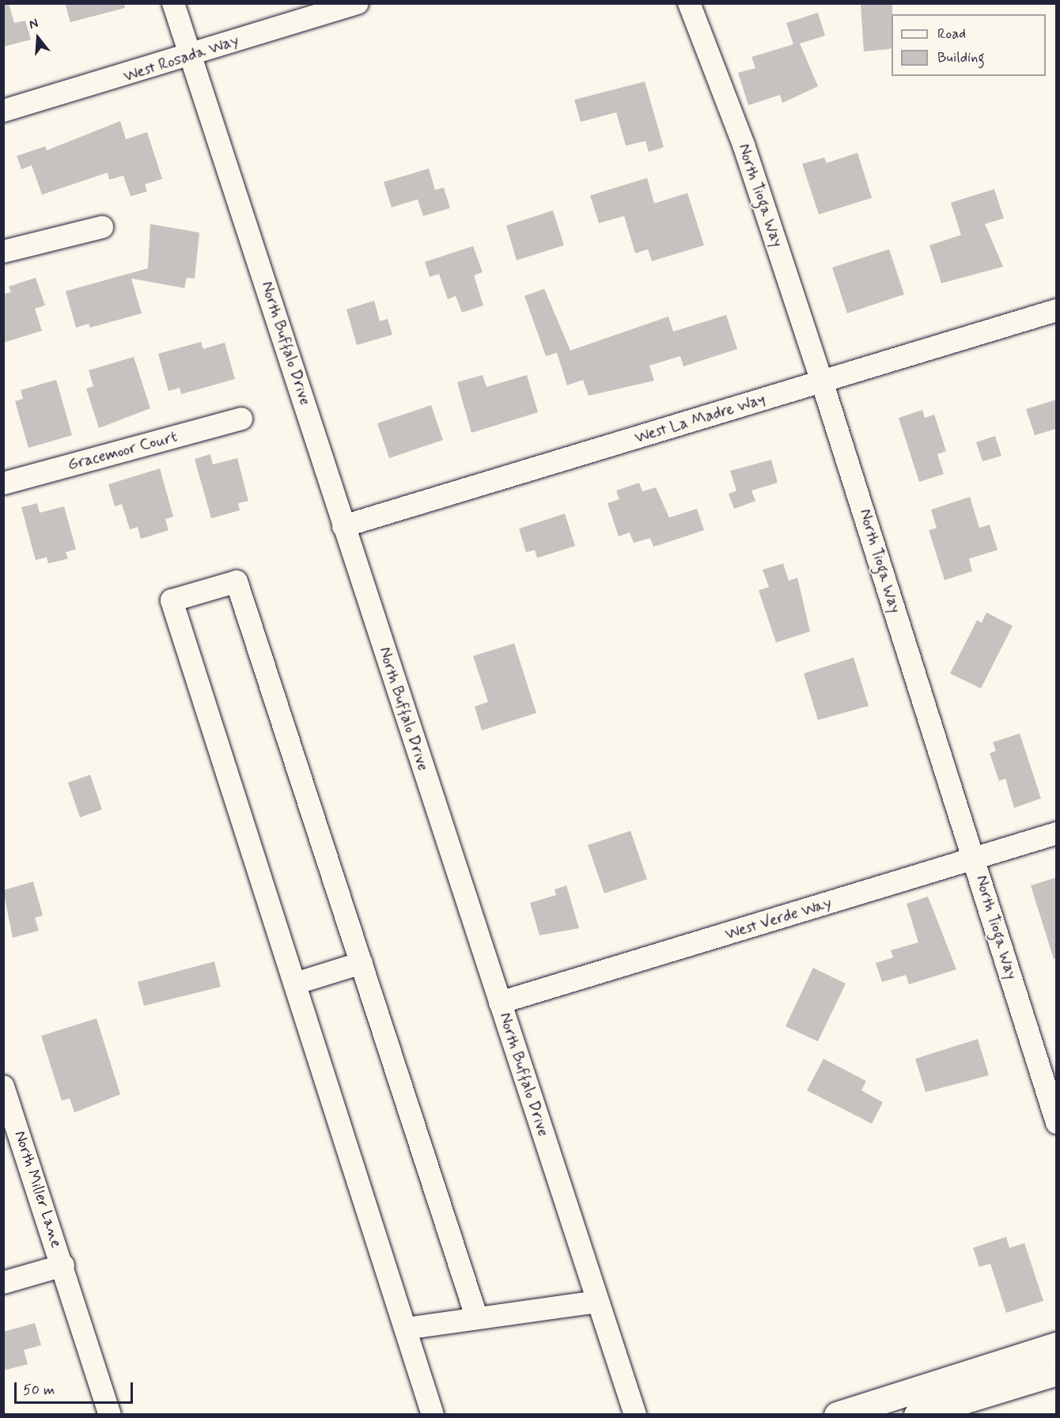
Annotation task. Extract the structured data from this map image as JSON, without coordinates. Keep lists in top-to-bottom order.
{
  "streets": {
    "street": [
      "West Rosada Way",
      "North Tioga Way",
      "North Buffalo Drive",
      "West La Madre Way",
      "Gracemoor Court",
      "West Verde Way",
      "North Miller Lane"
    ]
  },
  "crossings": [
    ["West Rosada Way", "North Buffalo Drive"],
    ["North Tioga Way", "West La Madre Way"],
    ["North Tioga Way", "West Verde Way"],
    ["North Buffalo Drive", "West La Madre Way"],
    ["North Buffalo Drive", "West Verde Way"]
  ],
  "legend": ["Road", "Building"],
  "scale_bar": "50 m",
  "north": "top"
}
